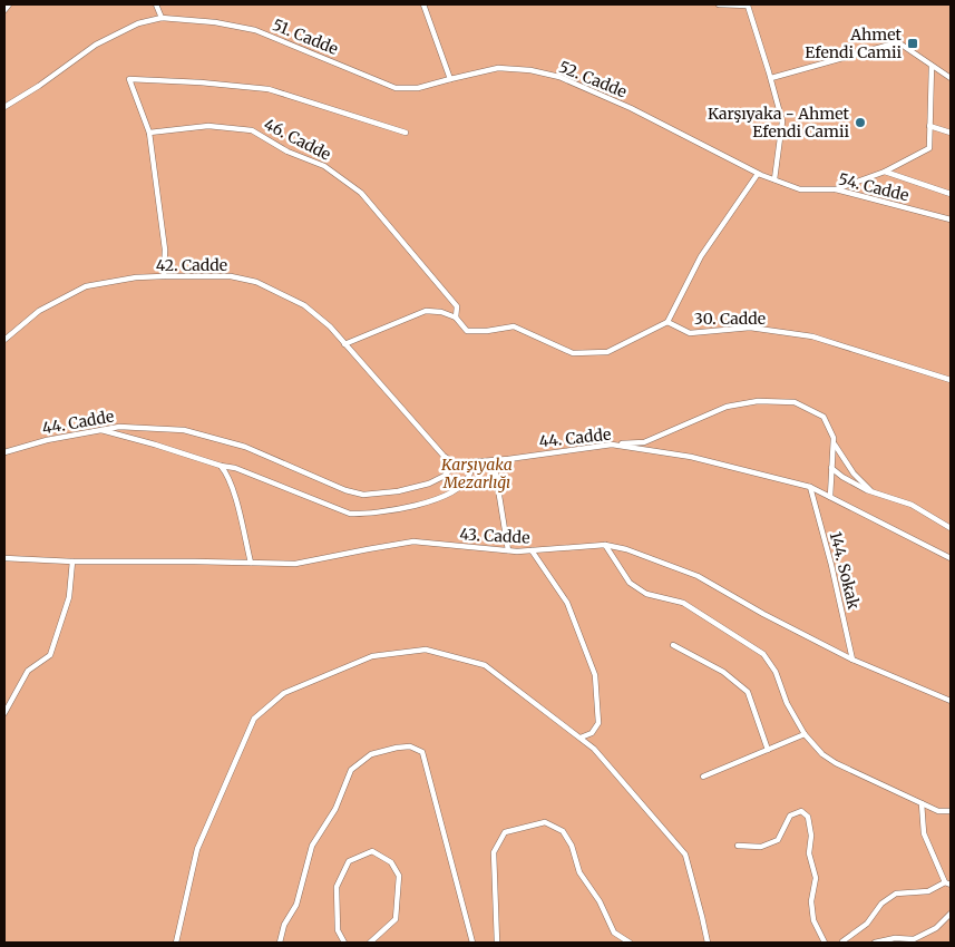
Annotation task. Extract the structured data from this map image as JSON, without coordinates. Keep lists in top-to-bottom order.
{
  "streets": {
    "lane": [
      "51. Cadde",
      "52. Cadde",
      "46. Cadde",
      "54. Cadde",
      "42. Cadde",
      "30. Cadde",
      "44. Cadde",
      "43. Cadde",
      "144. Sokak"
    ]
  },
  "crossings": [
    ["51. Cadde", "52. Cadde"],
    ["52. Cadde", "54. Cadde"],
    ["42. Cadde", "44. Cadde"],
    ["44. Cadde", "144. Sokak"],
    ["43. Cadde", "144. Sokak"]
  ],
  "parks": ["Karşıyaka Mezarlığı"],
  "places": {
    "transit": ["Ahmet Efendi Camii"],
    "other": ["Karşıyaka - Ahmet Efendi Camii"]
  }
}
